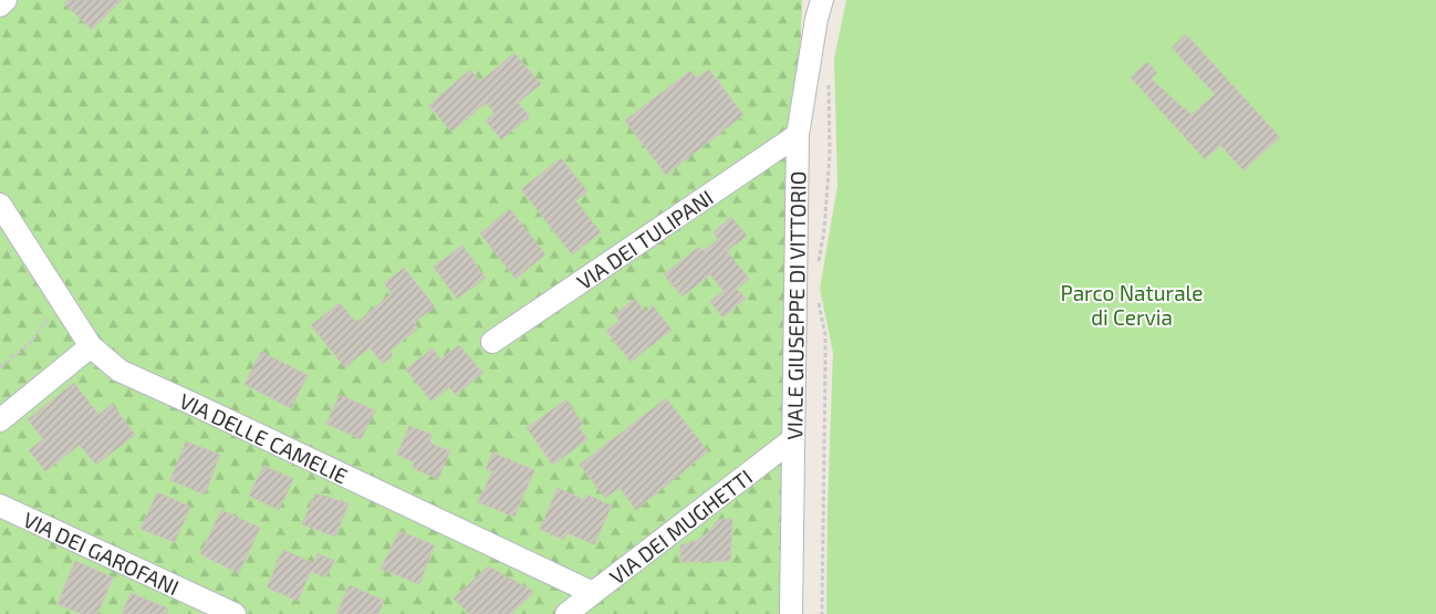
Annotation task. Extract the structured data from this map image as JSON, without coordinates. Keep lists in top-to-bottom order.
{
  "streets": {
    "street": [
      "VIA DEI TULIPANI",
      "VIALE GIUSEPPE DI VITTORIO",
      "VIA DELLE CAMELIE",
      "VIA DEI MUGHETTI",
      "VIA DEI GAROFANI"
    ]
  },
  "crossings": [
    ["VIA DEI TULIPANI", "VIALE GIUSEPPE DI VITTORIO"],
    ["VIALE GIUSEPPE DI VITTORIO", "VIA DEI MUGHETTI"],
    ["VIA DELLE CAMELIE", "VIA DEI MUGHETTI"]
  ],
  "parks": ["Parco Naturale di Cervia"]
}
